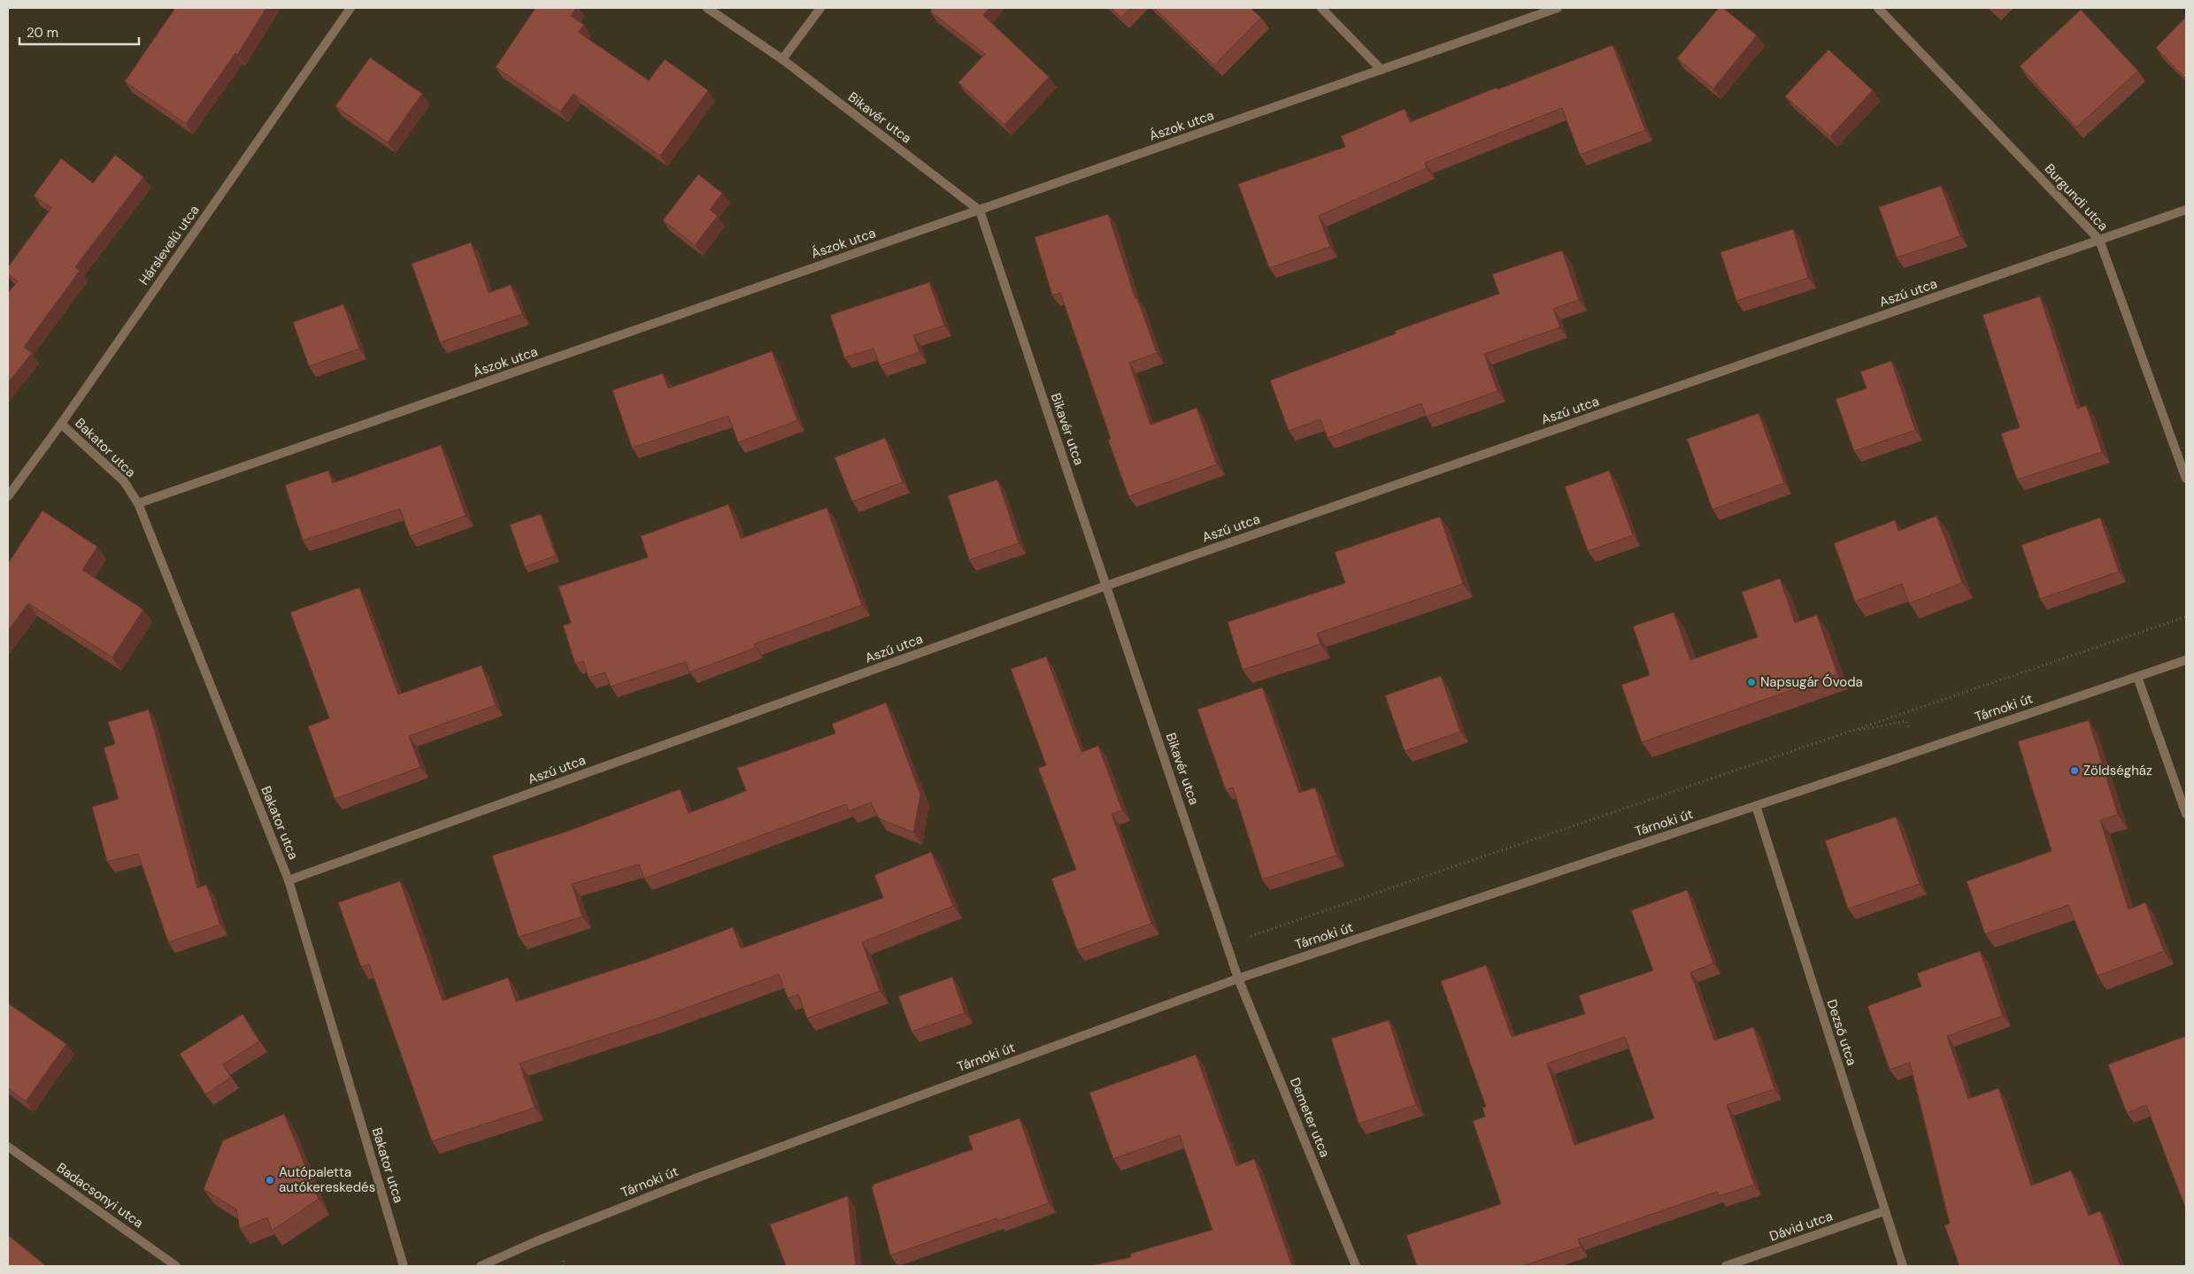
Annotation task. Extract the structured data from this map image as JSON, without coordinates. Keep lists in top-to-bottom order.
{
  "streets": {
    "street": [
      "Bikavér utca",
      "Ászok utca",
      "Burgundi utca",
      "Hárslevelű utca",
      "Aszú utca",
      "Bakator utca",
      "Tárnoki út",
      "Dezső utca",
      "Demeter utca",
      "Badacsonyi utca",
      "Dávid utca"
    ]
  },
  "crossings": [
    ["Bikavér utca", "Ászok utca"],
    ["Bikavér utca", "Aszú utca"],
    ["Bikavér utca", "Tárnoki út"],
    ["Bikavér utca", "Demeter utca"],
    ["Ászok utca", "Bakator utca"],
    ["Burgundi utca", "Aszú utca"],
    ["Hárslevelű utca", "Bakator utca"],
    ["Aszú utca", "Bakator utca"],
    ["Tárnoki út", "Dezső utca"],
    ["Tárnoki út", "Demeter utca"],
    ["Dezső utca", "Dávid utca"]
  ],
  "places": ["Napsugár Óvoda", "Zöldségház", "Autópaletta autókereskedés"],
  "scale_bar": "20 m"
}
